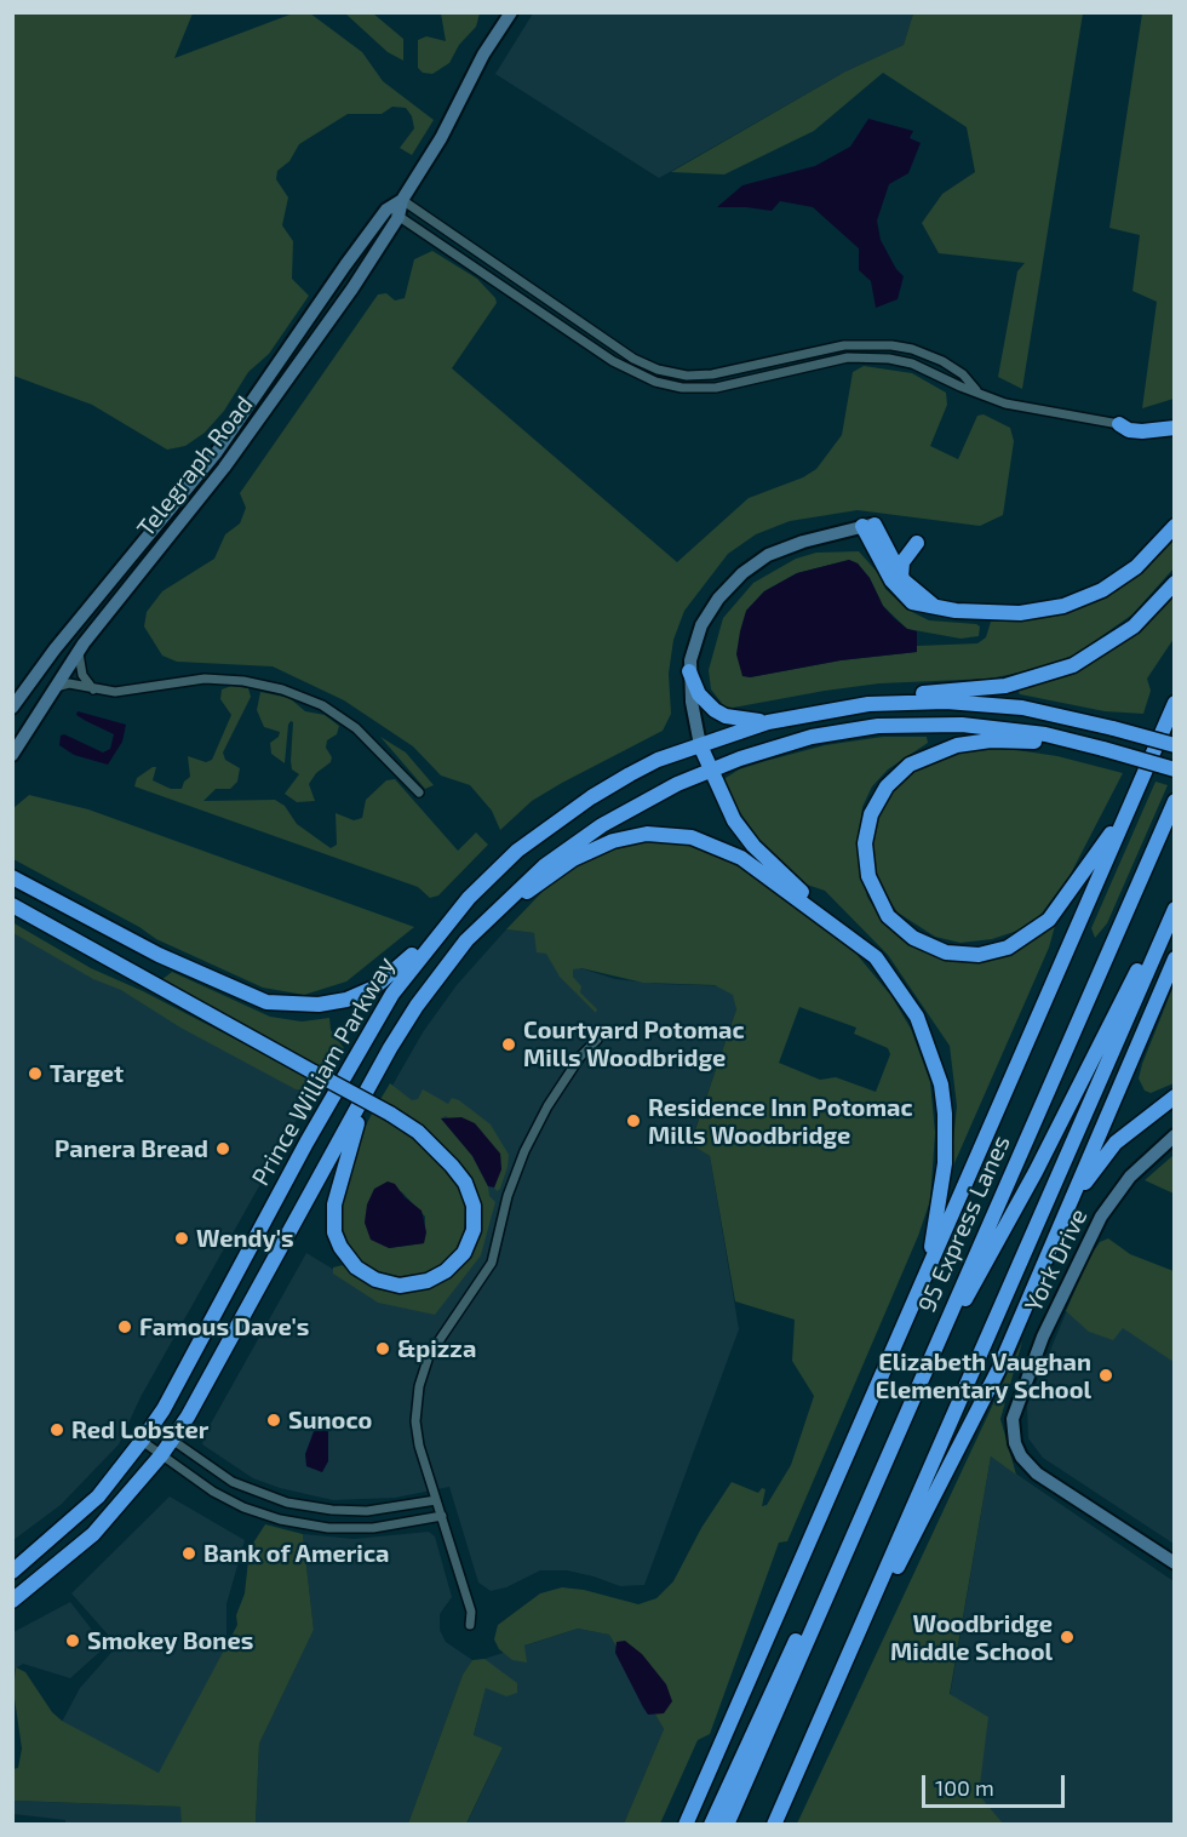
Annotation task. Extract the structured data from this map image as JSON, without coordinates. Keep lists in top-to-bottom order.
{
  "streets": {
    "highway": ["Prince William Parkway", "95 Express Lanes"],
    "main road": ["Telegraph Road", "York Drive"]
  },
  "places": [
    "Courtyard Potomac Mills Woodbridge",
    "Target",
    "Residence Inn Potomac Mills Woodbridge",
    "Panera Bread",
    "Wendy's",
    "Famous Dave's",
    "&pizza",
    "Elizabeth Vaughan Elementary School",
    "Sunoco",
    "Red Lobster",
    "Bank of America",
    "Woodbridge Middle School",
    "Smokey Bones"
  ],
  "scale_bar": "100 m"
}
